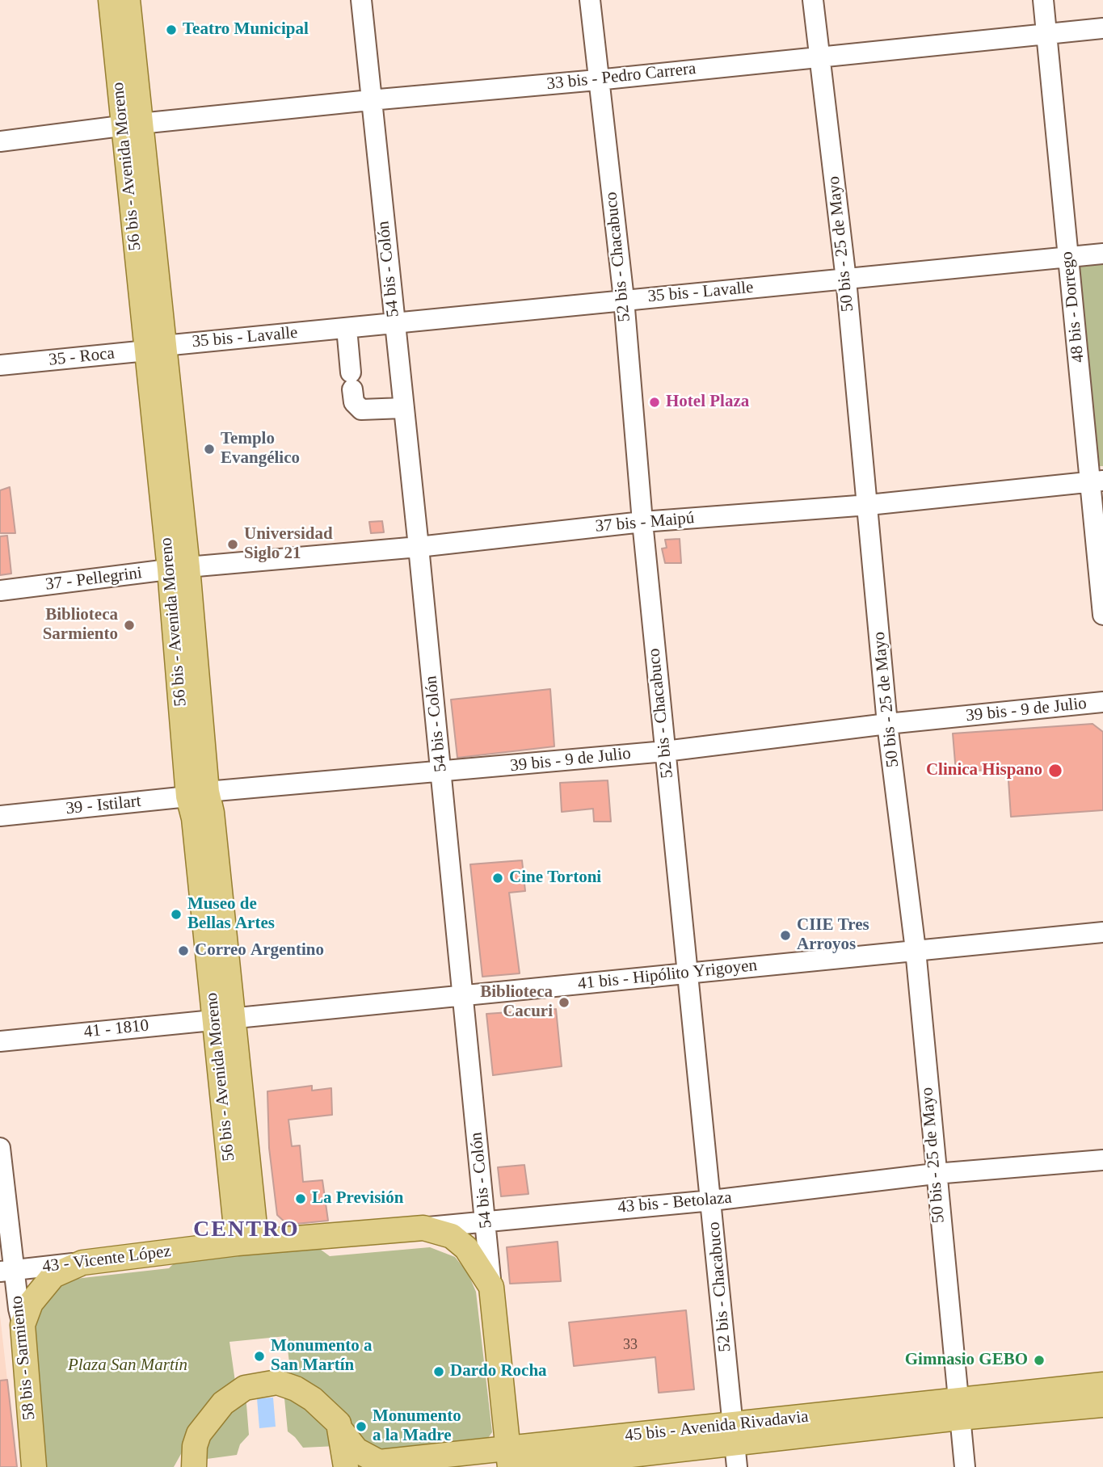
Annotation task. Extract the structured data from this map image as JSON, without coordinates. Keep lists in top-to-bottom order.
{
  "streets": {
    "main road": [
      "56 bis - Avenida Moreno",
      "54 bis - Colón",
      "43 bis - Betolaza",
      "43 - Vicente López",
      "58 bis - Sarmiento",
      "45 bis - Avenida Rivadavia"
    ],
    "street": [
      "33 bis - Pedro Carrera",
      "50 bis - 25 de Mayo",
      "52 bis - Chacabuco",
      "35 bis - Lavalle",
      "48 bis - Dorrego",
      "35 - Roca",
      "37 bis - Maipú",
      "37 - Pellegrini",
      "39 bis - 9 de Julio",
      "39 - Istilart",
      "41 bis - Hipólito Yrigoyen",
      "41 - 1810"
    ]
  },
  "crossings": [
    ["33 bis - Pedro Carrera", "56 bis - Avenida Moreno"],
    ["33 bis - Pedro Carrera", "50 bis - 25 de Mayo"],
    ["33 bis - Pedro Carrera", "52 bis - Chacabuco"],
    ["33 bis - Pedro Carrera", "54 bis - Colón"],
    ["33 bis - Pedro Carrera", "48 bis - Dorrego"],
    ["56 bis - Avenida Moreno", "35 bis - Lavalle"],
    ["56 bis - Avenida Moreno", "35 - Roca"],
    ["56 bis - Avenida Moreno", "37 bis - Maipú"],
    ["56 bis - Avenida Moreno", "37 - Pellegrini"],
    ["56 bis - Avenida Moreno", "39 bis - 9 de Julio"],
    ["56 bis - Avenida Moreno", "39 - Istilart"],
    ["56 bis - Avenida Moreno", "41 bis - Hipólito Yrigoyen"],
    ["56 bis - Avenida Moreno", "41 - 1810"],
    ["56 bis - Avenida Moreno", "43 bis - Betolaza"],
    ["56 bis - Avenida Moreno", "43 - Vicente López"],
    ["50 bis - 25 de Mayo", "35 bis - Lavalle"],
    ["50 bis - 25 de Mayo", "37 bis - Maipú"],
    ["50 bis - 25 de Mayo", "39 bis - 9 de Julio"],
    ["50 bis - 25 de Mayo", "41 bis - Hipólito Yrigoyen"],
    ["50 bis - 25 de Mayo", "43 bis - Betolaza"],
    ["50 bis - 25 de Mayo", "45 bis - Avenida Rivadavia"],
    ["52 bis - Chacabuco", "35 bis - Lavalle"],
    ["52 bis - Chacabuco", "37 bis - Maipú"],
    ["52 bis - Chacabuco", "39 bis - 9 de Julio"],
    ["52 bis - Chacabuco", "41 bis - Hipólito Yrigoyen"],
    ["52 bis - Chacabuco", "43 bis - Betolaza"],
    ["52 bis - Chacabuco", "45 bis - Avenida Rivadavia"],
    ["54 bis - Colón", "35 bis - Lavalle"],
    ["54 bis - Colón", "37 bis - Maipú"],
    ["54 bis - Colón", "39 bis - 9 de Julio"],
    ["54 bis - Colón", "41 bis - Hipólito Yrigoyen"],
    ["54 bis - Colón", "43 bis - Betolaza"],
    ["54 bis - Colón", "45 bis - Avenida Rivadavia"],
    ["35 bis - Lavalle", "48 bis - Dorrego"],
    ["35 bis - Lavalle", "35 - Roca"],
    ["48 bis - Dorrego", "37 bis - Maipú"],
    ["37 bis - Maipú", "37 - Pellegrini"],
    ["39 bis - 9 de Julio", "39 - Istilart"],
    ["41 bis - Hipólito Yrigoyen", "41 - 1810"],
    ["43 bis - Betolaza", "43 - Vicente López"],
    ["43 - Vicente López", "58 bis - Sarmiento"]
  ],
  "districts": ["CENTRO"],
  "parks": ["Plaza San Martín"],
  "places": [
    "Teatro Municipal",
    "Hotel Plaza",
    "Templo Evangélico",
    "Universidad Siglo 21",
    "Biblioteca Sarmiento",
    "Clinica Hispano",
    "Cine Tortoni",
    "Museo de Bellas Artes",
    "CIIE Tres Arroyos",
    "Correo Argentino",
    "Biblioteca Cacuri",
    "La Previsión",
    "Monumento a San Martín",
    "Gimnasio GEBO",
    "Dardo Rocha",
    "Monumento a la Madre"
  ],
  "house_numbers": ["33"]
}
